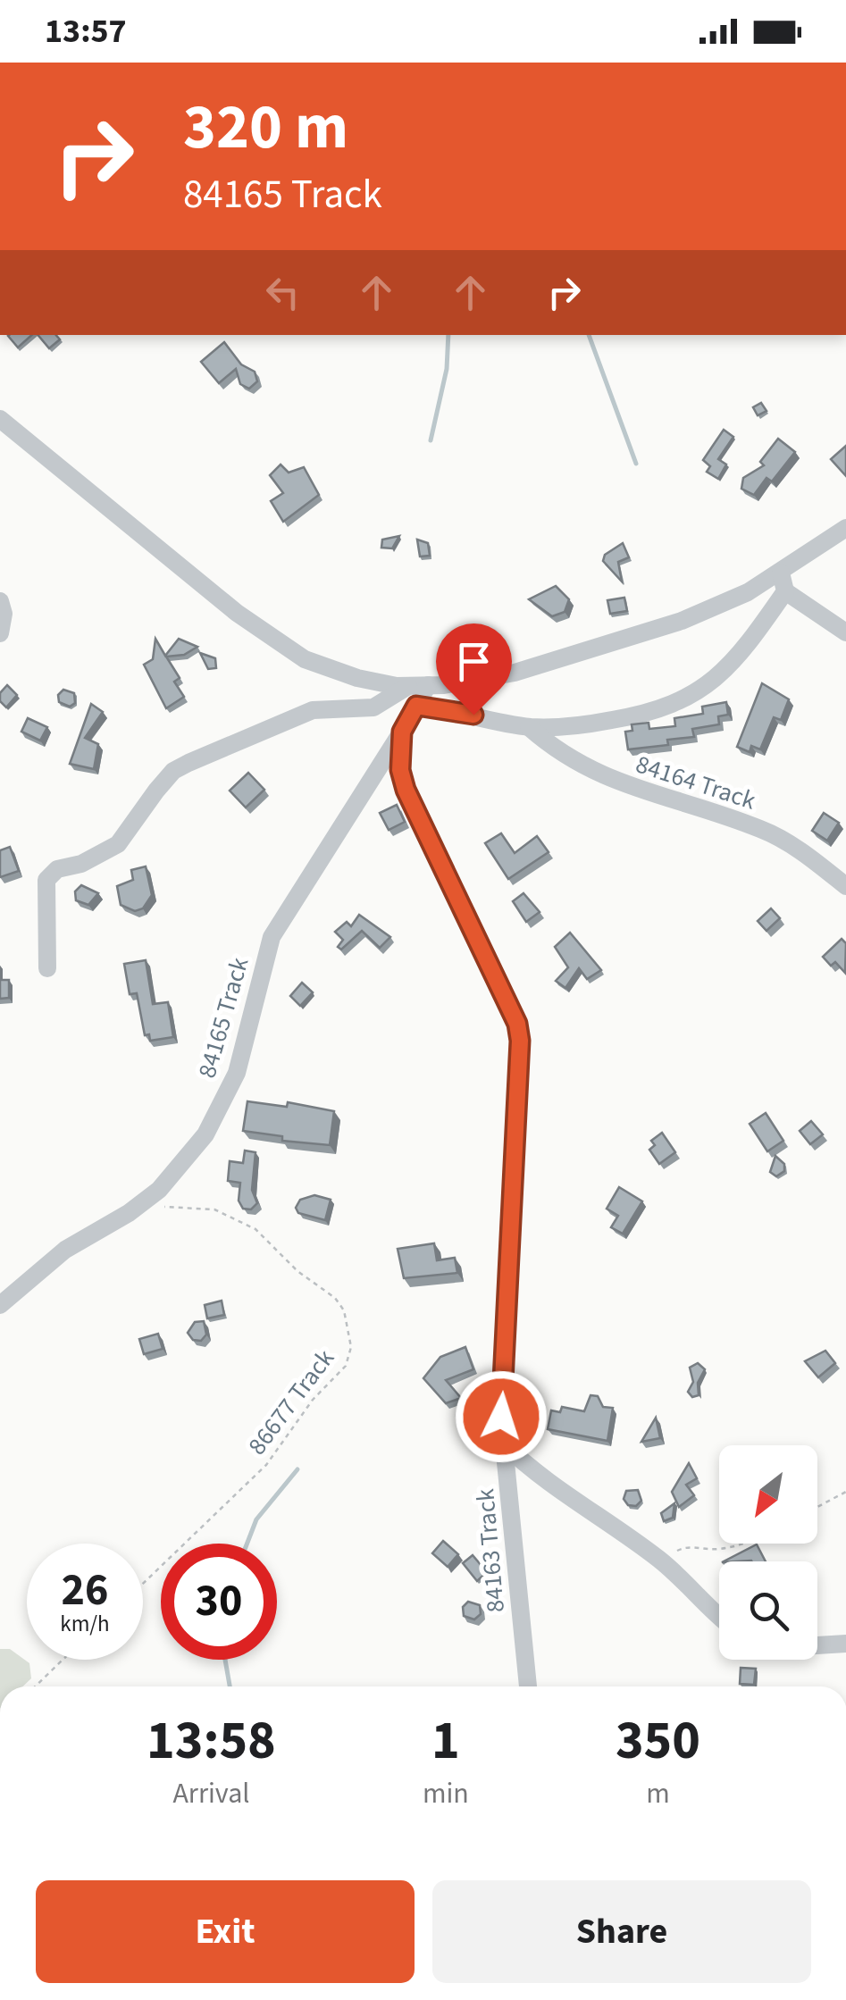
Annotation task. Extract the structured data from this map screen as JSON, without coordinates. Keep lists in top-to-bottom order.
{
  "streets": {
    "street": ["84164 Track", "84165 Track", "84163 Track"],
    "path": ["86677 Track"]
  },
  "crossings": [
    ["84165 Track", "84163 Track"]
  ],
  "north": "bottom left",
  "page": {
    "status": "13:57",
    "turn": ["320 m", "84165 Track"],
    "speed": "26 km/h",
    "limit": "30",
    "eta": [
      "13:58",
      "Arrival",
      "1",
      "min",
      "350",
      "m"
    ],
    "buttons": ["Exit", "Share"]
  }
}
